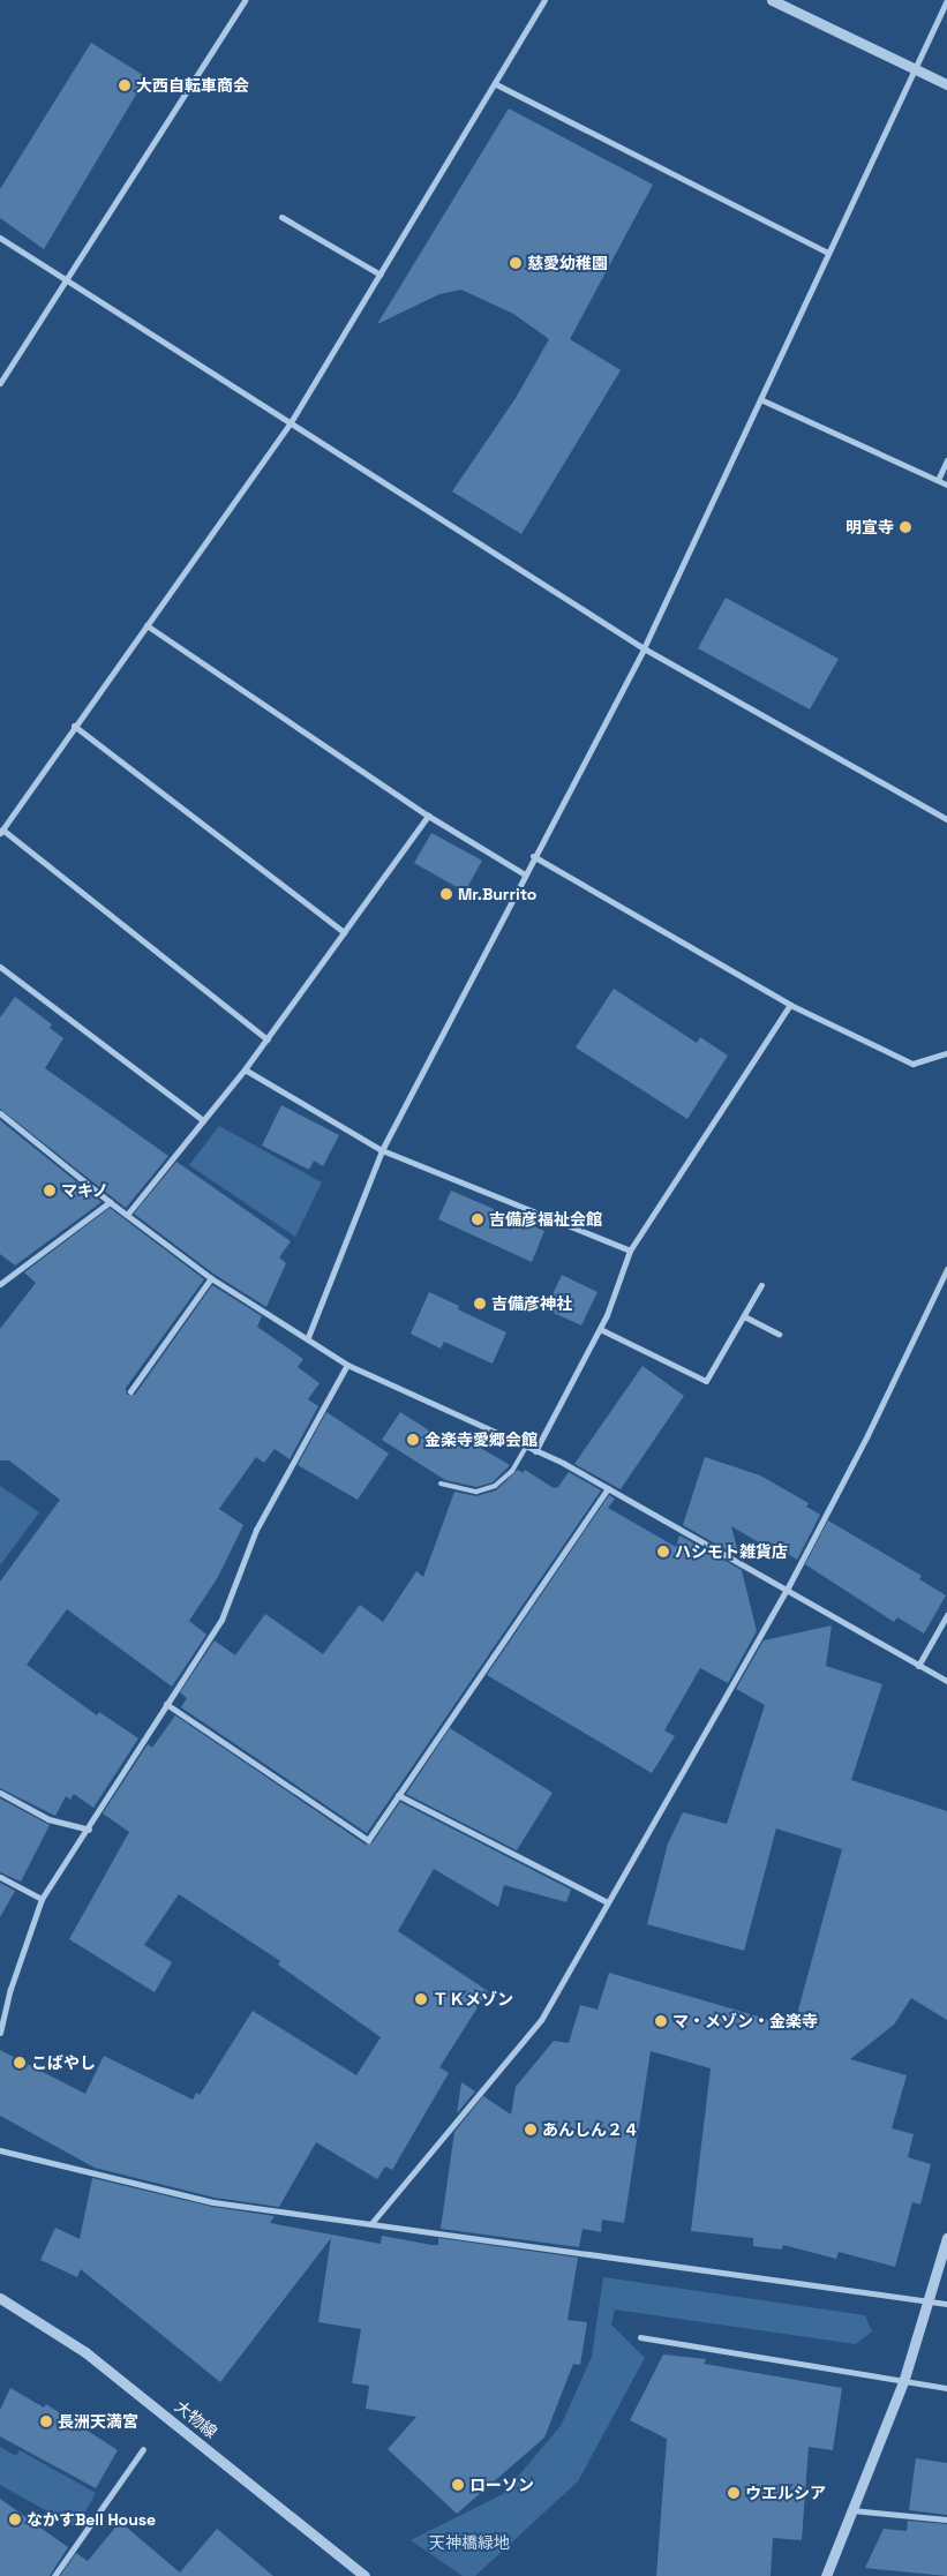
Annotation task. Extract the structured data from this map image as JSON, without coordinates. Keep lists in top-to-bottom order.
{
  "streets": {
    "street": ["大物線"]
  },
  "parks": ["天神橋緑地"],
  "places": [
    "大西自転車商会",
    "慈愛幼稚園",
    "明宣寺",
    "Mr.Burrito",
    "マキノ",
    "吉備彦福祉会館",
    "吉備彦神社",
    "金楽寺愛郷会館",
    "ハシモト雑貨店",
    "ＴＫメゾン",
    "マ・メゾン・金楽寺",
    "こばやし",
    "あんしん２４",
    "長洲天満宮",
    "ローソン",
    "ウエルシア",
    "なかすBell House"
  ]
}
